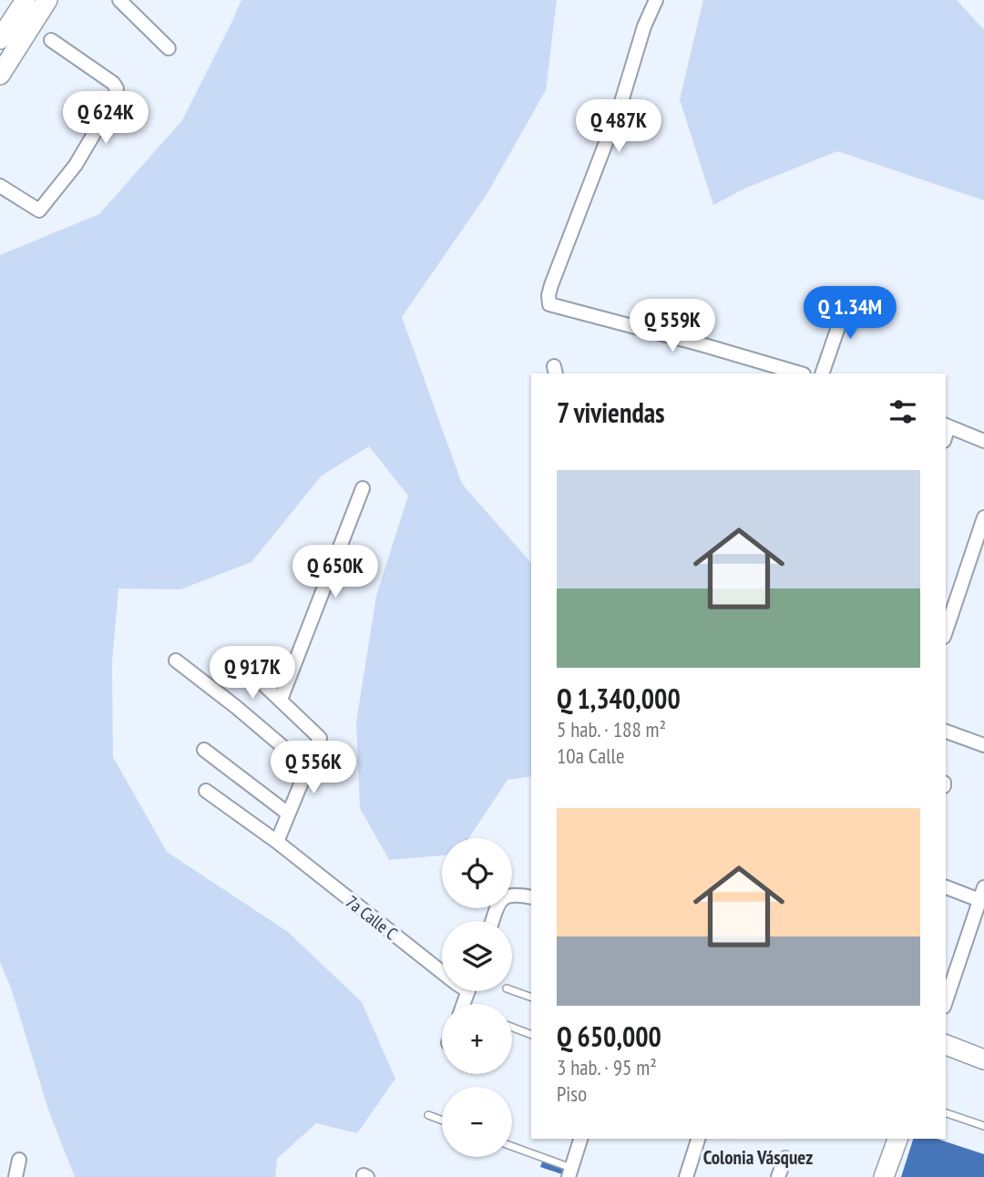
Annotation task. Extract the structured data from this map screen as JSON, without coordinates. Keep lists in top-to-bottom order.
{
  "streets": {
    "street": ["7a Calle C"]
  },
  "districts": ["Colonia Vásquez"],
  "page": {
    "price": [
      "Q 624K",
      "Q 487K",
      "Q 1.34M",
      "Q 559K",
      "Q 650K",
      "Q 917K",
      "Q 556K"
    ],
    "heading": "7 viviendas",
    "list": [
      {
        "name": "Q 1,340,000",
        "note": "5 hab. · 188 m² · 10a Calle"
      },
      {
        "name": "Q 650,000",
        "note": "3 hab. · 95 m² · Piso"
      }
    ],
    "map_buttons": ["+", "−"]
  }
}
